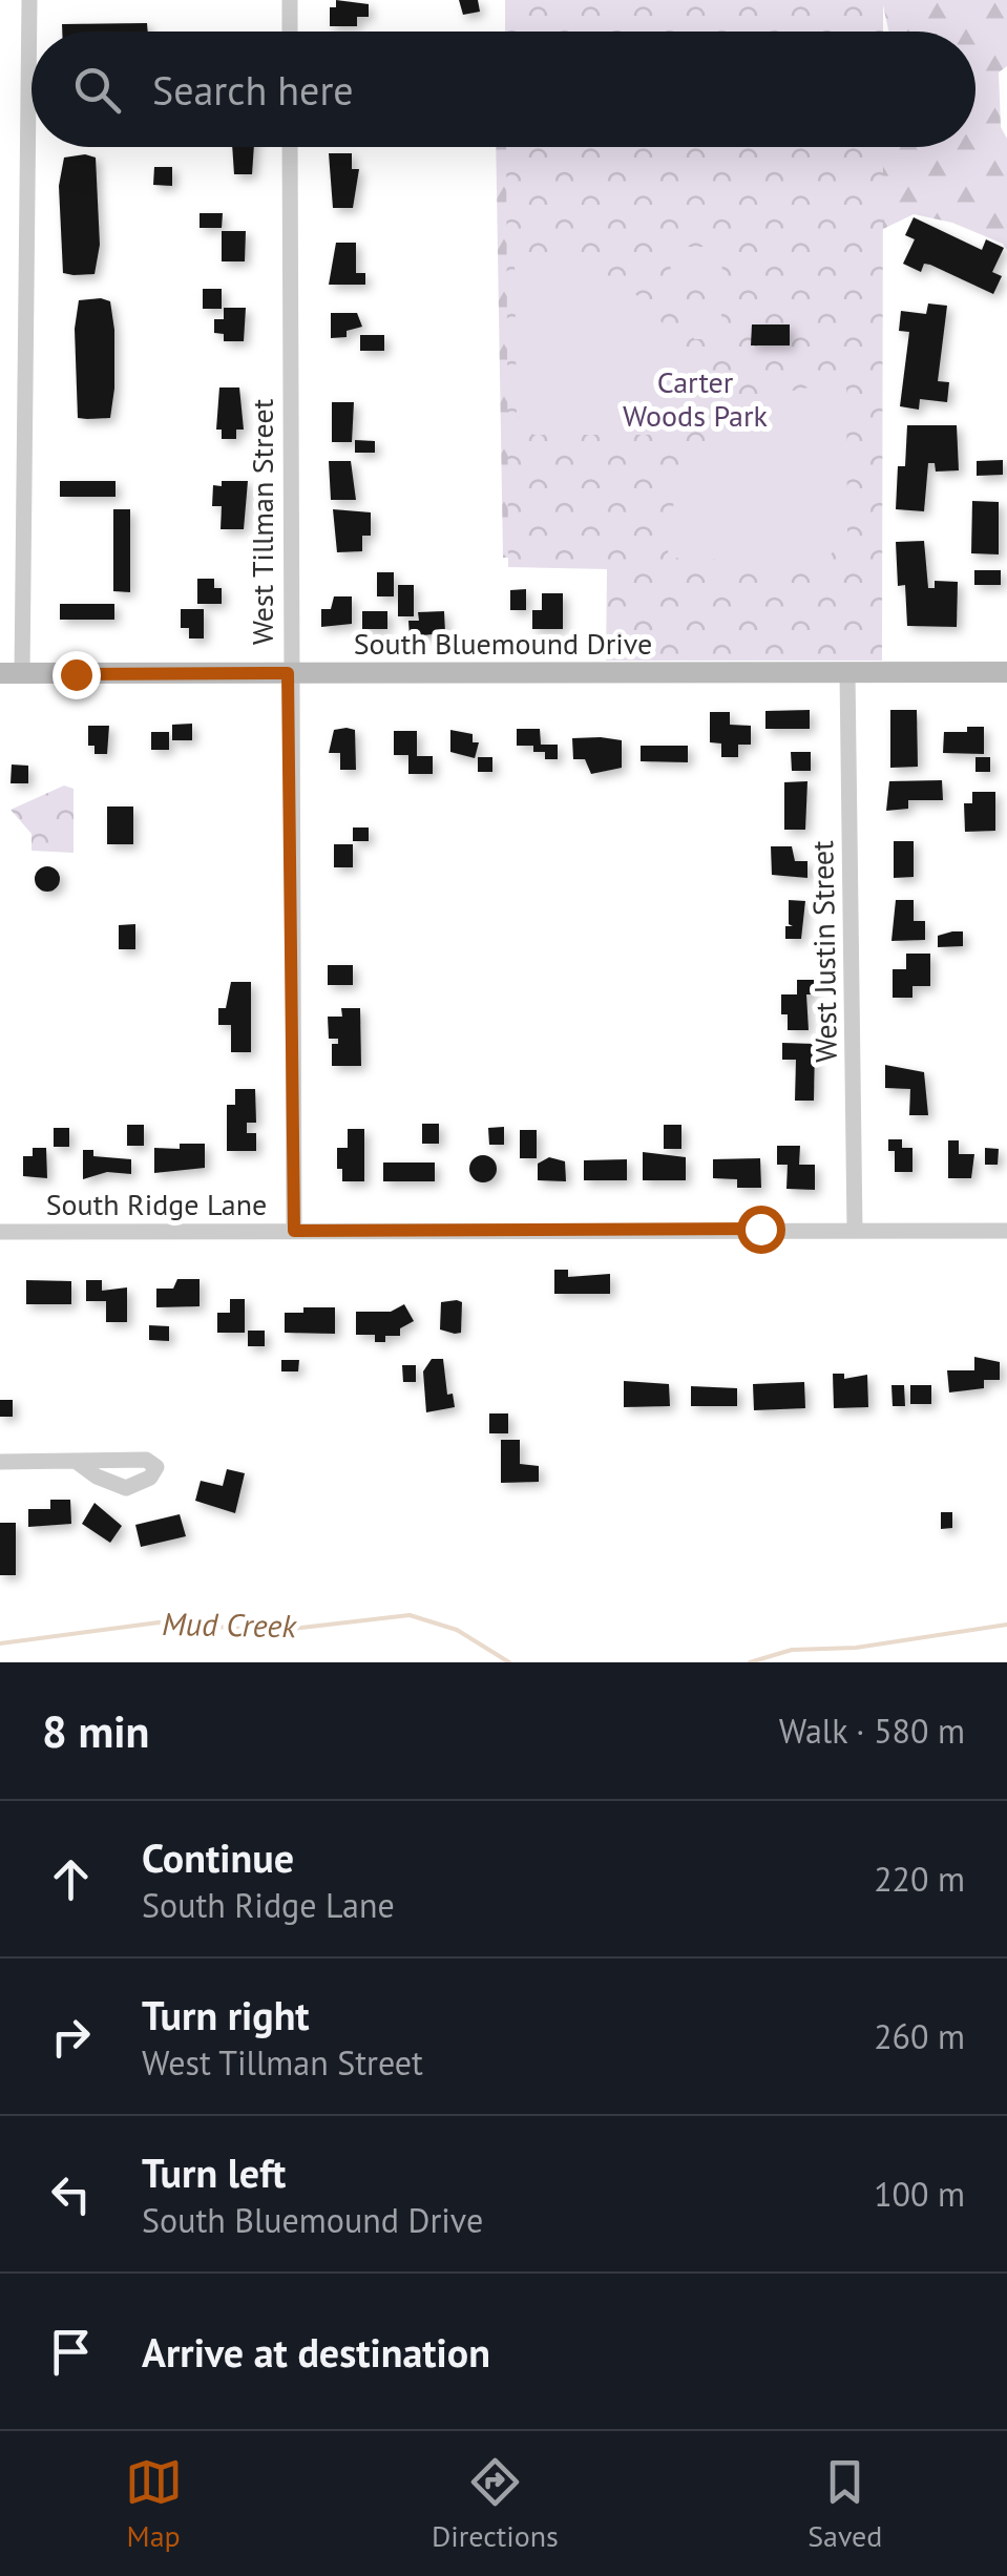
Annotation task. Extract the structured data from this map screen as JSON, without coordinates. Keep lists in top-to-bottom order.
{
  "streets": {
    "main road": ["South Bluemound Drive"],
    "street": ["West Tillman Street", "West Justin Street", "South Ridge Lane"]
  },
  "crossings": [
    ["West Tillman Street", "South Bluemound Drive"],
    ["West Tillman Street", "South Ridge Lane"],
    ["South Bluemound Drive", "West Justin Street"],
    ["West Justin Street", "South Ridge Lane"]
  ],
  "water": ["Mud Creek"],
  "parks": ["Carter Woods Park"],
  "page": {
    "search": "Search here",
    "heading": ["8 min", "Walk · 580 m"],
    "list": [
      ["Continue", "South Ridge Lane", "220 m"],
      ["Turn right", "West Tillman Street", "260 m"],
      ["Turn left", "South Bluemound Drive", "100 m"],
      "Arrive at destination"
    ],
    "nav": ["Map", "Directions", "Saved"]
  }
}
